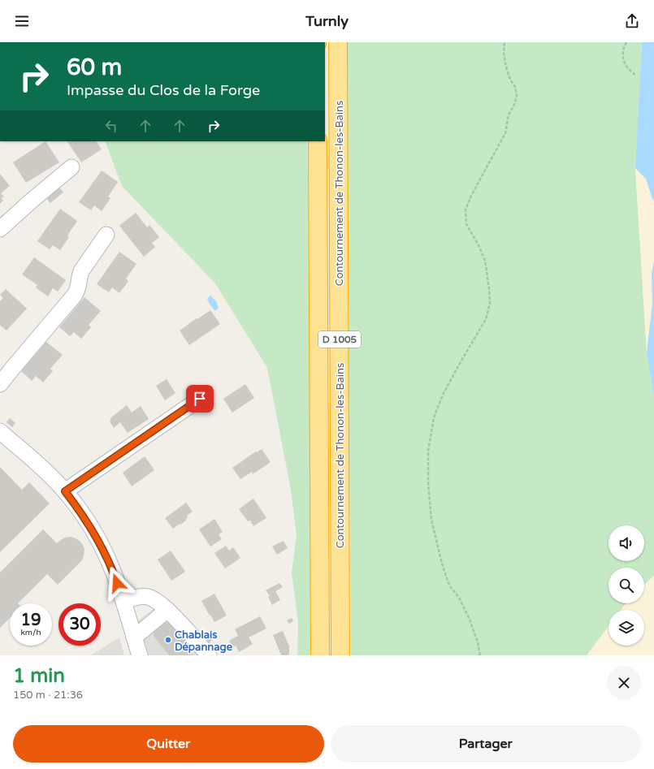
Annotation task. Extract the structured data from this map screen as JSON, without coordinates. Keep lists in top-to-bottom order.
{
  "streets": {
    "highway": ["Contournement de Thonon-les-Bains", "D 1005"]
  },
  "places": ["Chablais Dépannage"],
  "page": {
    "header": "Turnly",
    "turn": ["60 m", "Impasse du Clos de la Forge"],
    "speed": "19 km/h",
    "limit": "30",
    "heading": ["1 min", "150 m · 21:36"],
    "buttons": ["Quitter", "Partager"]
  }
}
